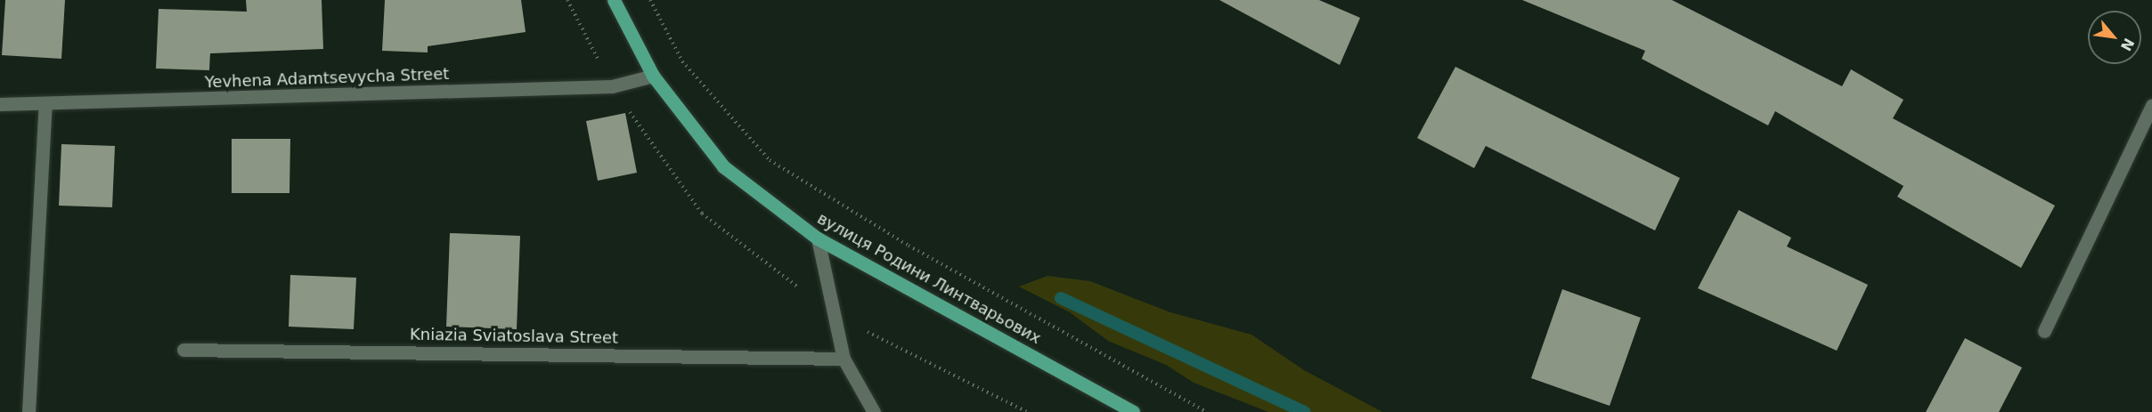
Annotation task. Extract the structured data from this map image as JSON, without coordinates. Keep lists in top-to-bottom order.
{
  "streets": {
    "main road": ["вулиця Родини Линтварьових"],
    "street": ["Yevhena Adamtsevycha Street", "Kniazia Sviatoslava Street"]
  },
  "crossings": [
    ["Yevhena Adamtsevycha Street", "вулиця Родини Линтварьових"]
  ],
  "north": "bottom right"
}
